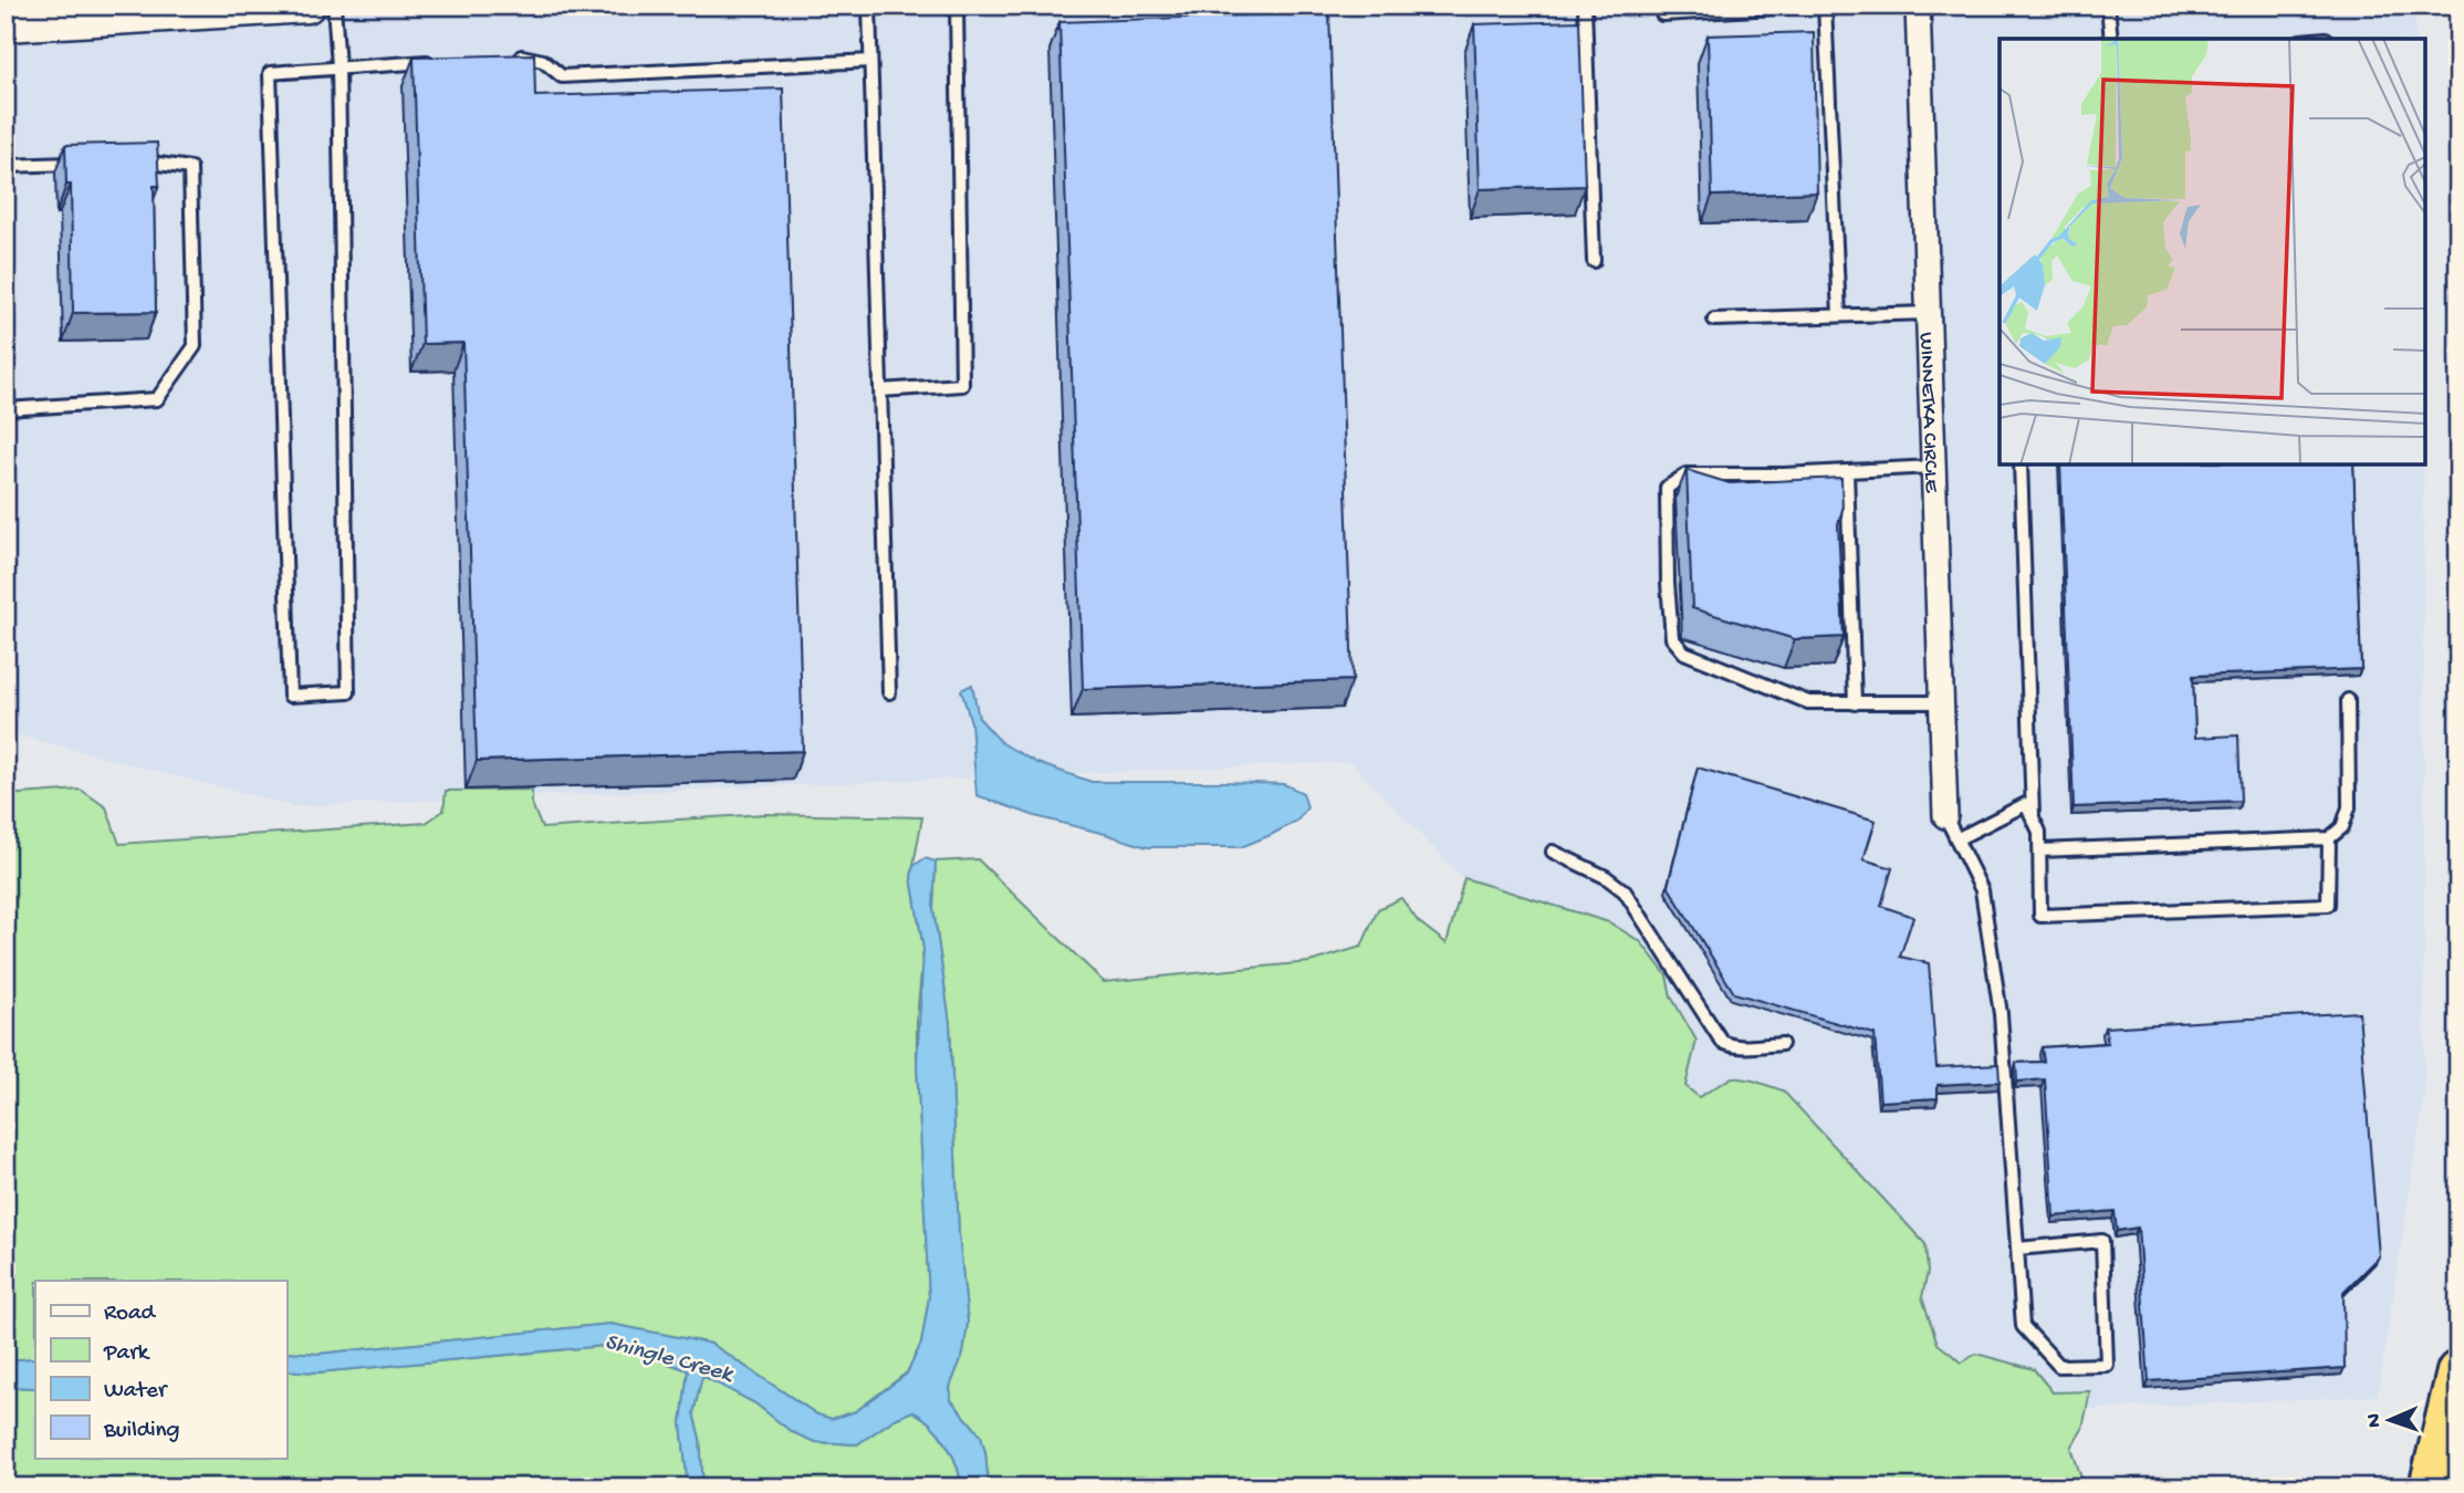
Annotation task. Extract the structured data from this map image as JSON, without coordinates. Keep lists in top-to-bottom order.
{
  "streets": {
    "street": ["WINNETKA CIRCLE"]
  },
  "water": ["Shingle Creek"],
  "legend": [
    "Road",
    "Park",
    "Water",
    "Building"
  ],
  "north": "left"
}
